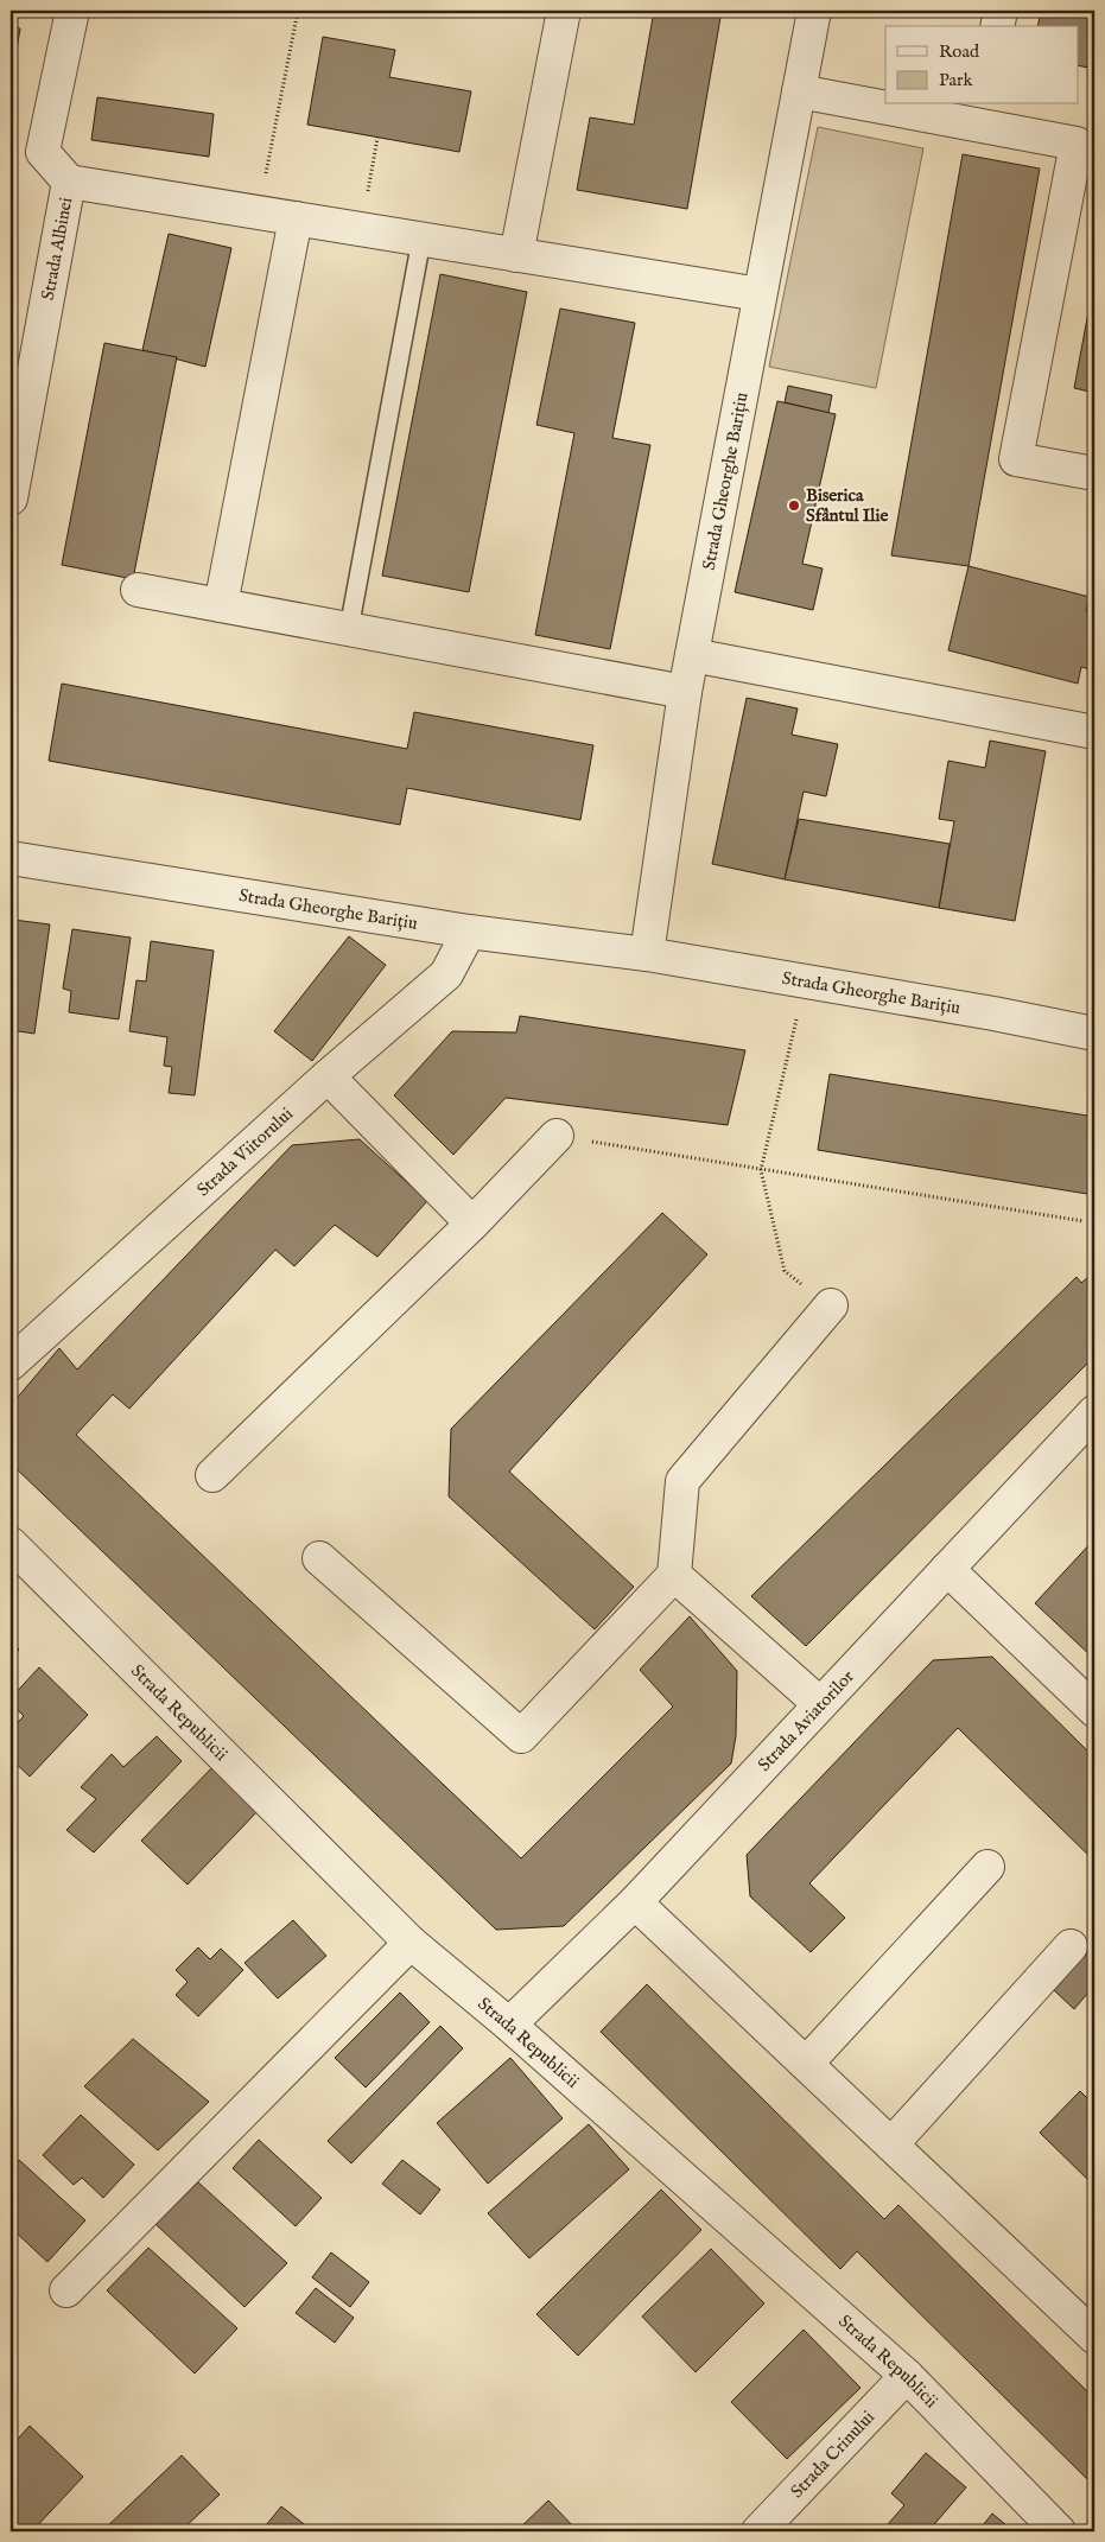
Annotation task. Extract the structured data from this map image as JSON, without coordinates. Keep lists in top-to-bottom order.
{
  "streets": {
    "street": [
      "Strada Albinei",
      "Strada Gheorghe Barițiu",
      "Strada Viitorului",
      "Strada Republicii",
      "Strada Aviatorilor",
      "Strada Crinului"
    ]
  },
  "crossings": [
    ["Strada Gheorghe Barițiu", "Strada Viitorului"],
    ["Strada Republicii", "Strada Aviatorilor"],
    ["Strada Republicii", "Strada Crinului"]
  ],
  "places": ["Biserica Sfântul Ilie"],
  "legend": ["Road", "Park"]
}
